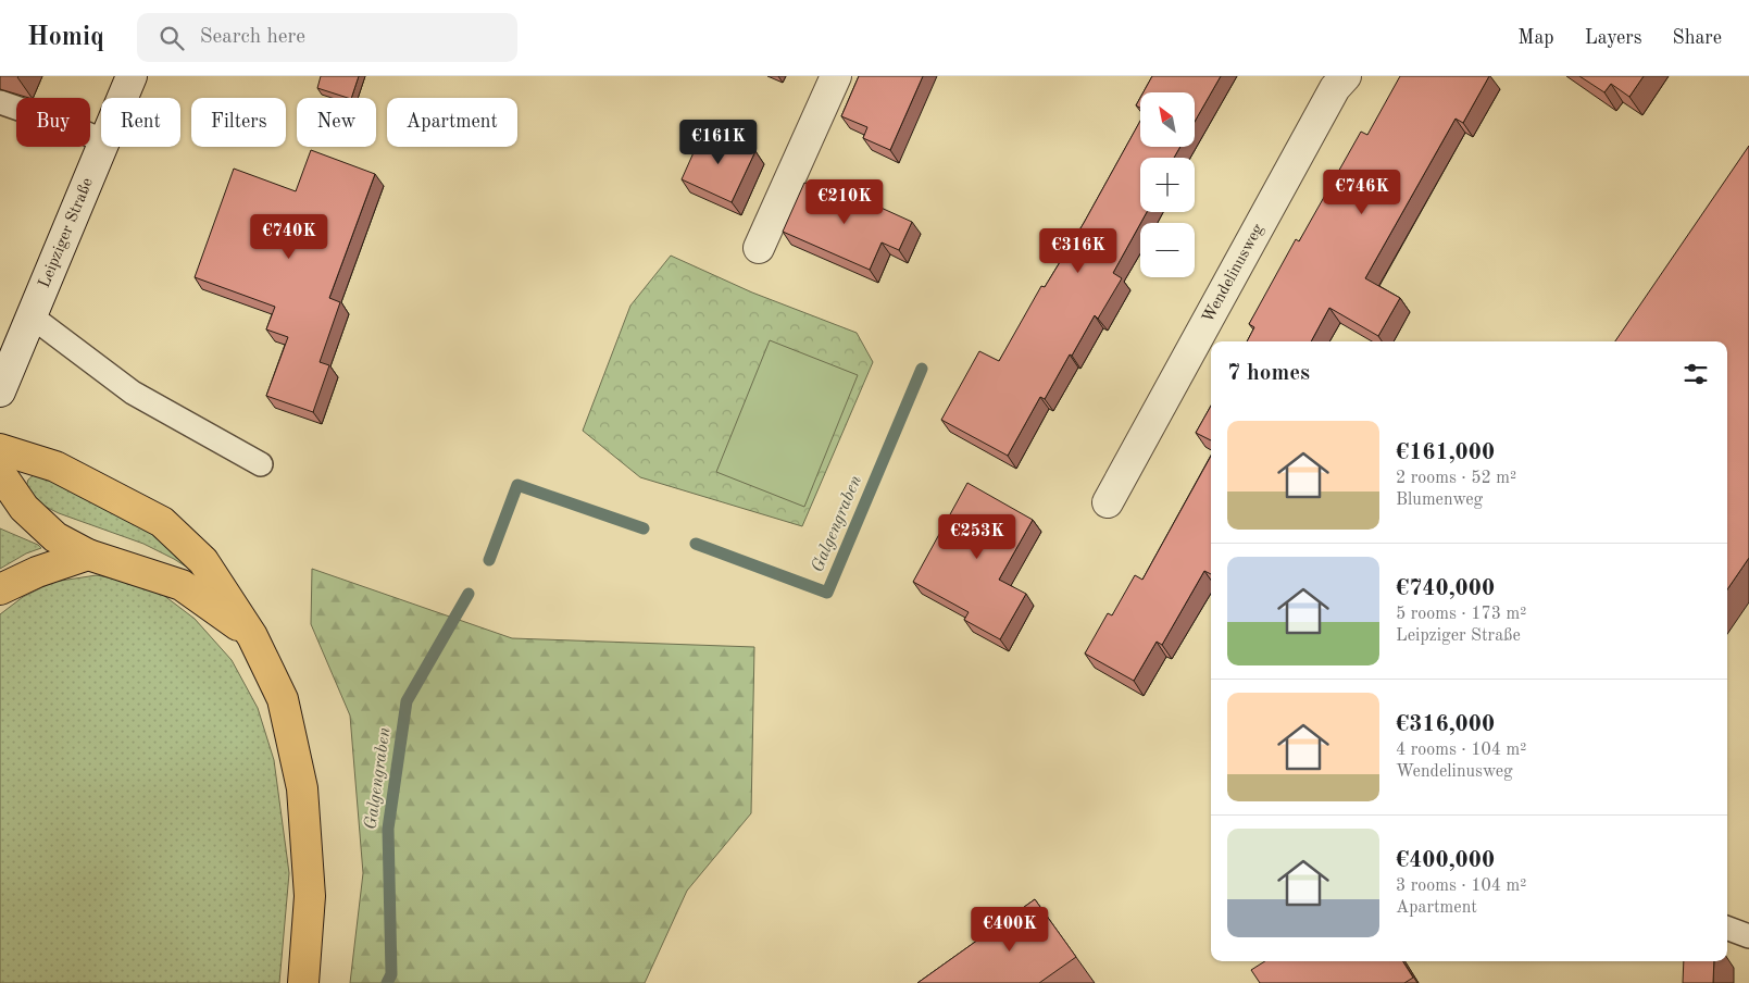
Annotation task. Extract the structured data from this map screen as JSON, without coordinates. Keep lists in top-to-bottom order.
{
  "streets": {
    "street": ["Leipziger Straße", "Wendelinusweg"]
  },
  "water": ["Galgengraben"],
  "north": "top left",
  "page": {
    "header": "Homiq",
    "search": "Search here",
    "nav": ["Map", "Layers", "Share"],
    "map_buttons": ["+", "−"],
    "chip": [
      "Buy",
      "Rent",
      "Filters",
      "New",
      "Apartment"
    ],
    "price": [
      "€161K",
      "€746K",
      "€210K",
      "€740K",
      "€316K",
      "€253K",
      "€400K"
    ],
    "heading": "7 homes",
    "list": [
      {
        "name": "€161,000",
        "note": "2 rooms · 52 m² · Blumenweg"
      },
      {
        "name": "€740,000",
        "note": "5 rooms · 173 m² · Leipziger Straße"
      },
      {
        "name": "€316,000",
        "note": "4 rooms · 104 m² · Wendelinusweg"
      },
      {
        "name": "€400,000",
        "note": "3 rooms · 104 m² · Apartment"
      }
    ]
  }
}
